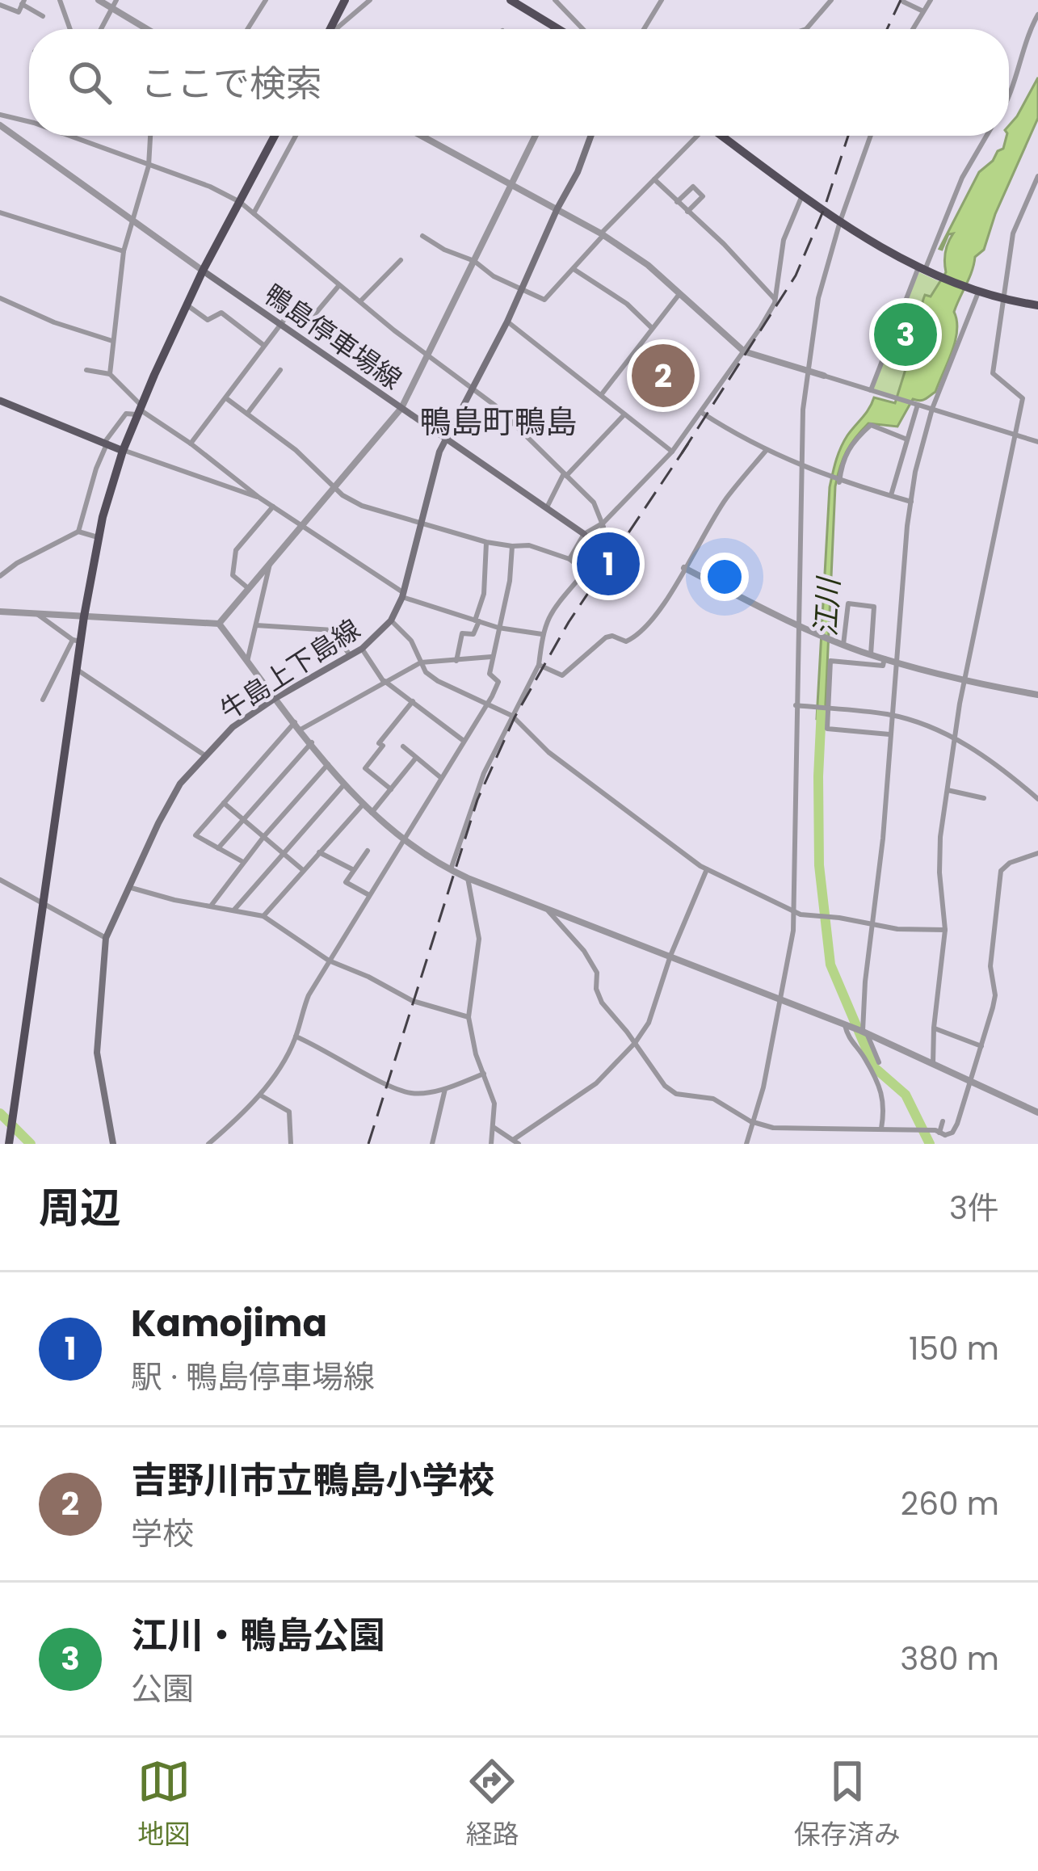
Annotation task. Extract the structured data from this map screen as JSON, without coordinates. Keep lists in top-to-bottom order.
{
  "streets": {
    "main road": ["鴨島停車場線", "牛島上下島線"]
  },
  "crossings": [
    ["鴨島停車場線", "牛島上下島線"]
  ],
  "districts": ["鴨島町鴨島"],
  "water": ["江川"],
  "page": {
    "search": "ここで検索",
    "pins": ["3", "2", "1"],
    "heading": ["周辺", "3件"],
    "list": [
      {
        "mark": "1",
        "name": "Kamojima",
        "note": "駅 · 鴨島停車場線",
        "value": "150 m"
      },
      {
        "mark": "2",
        "name": "吉野川市立鴨島小学校",
        "note": "学校",
        "value": "260 m"
      },
      {
        "mark": "3",
        "name": "江川・鴨島公園",
        "note": "公園",
        "value": "380 m"
      }
    ],
    "nav": ["地図", "経路", "保存済み"]
  }
}
